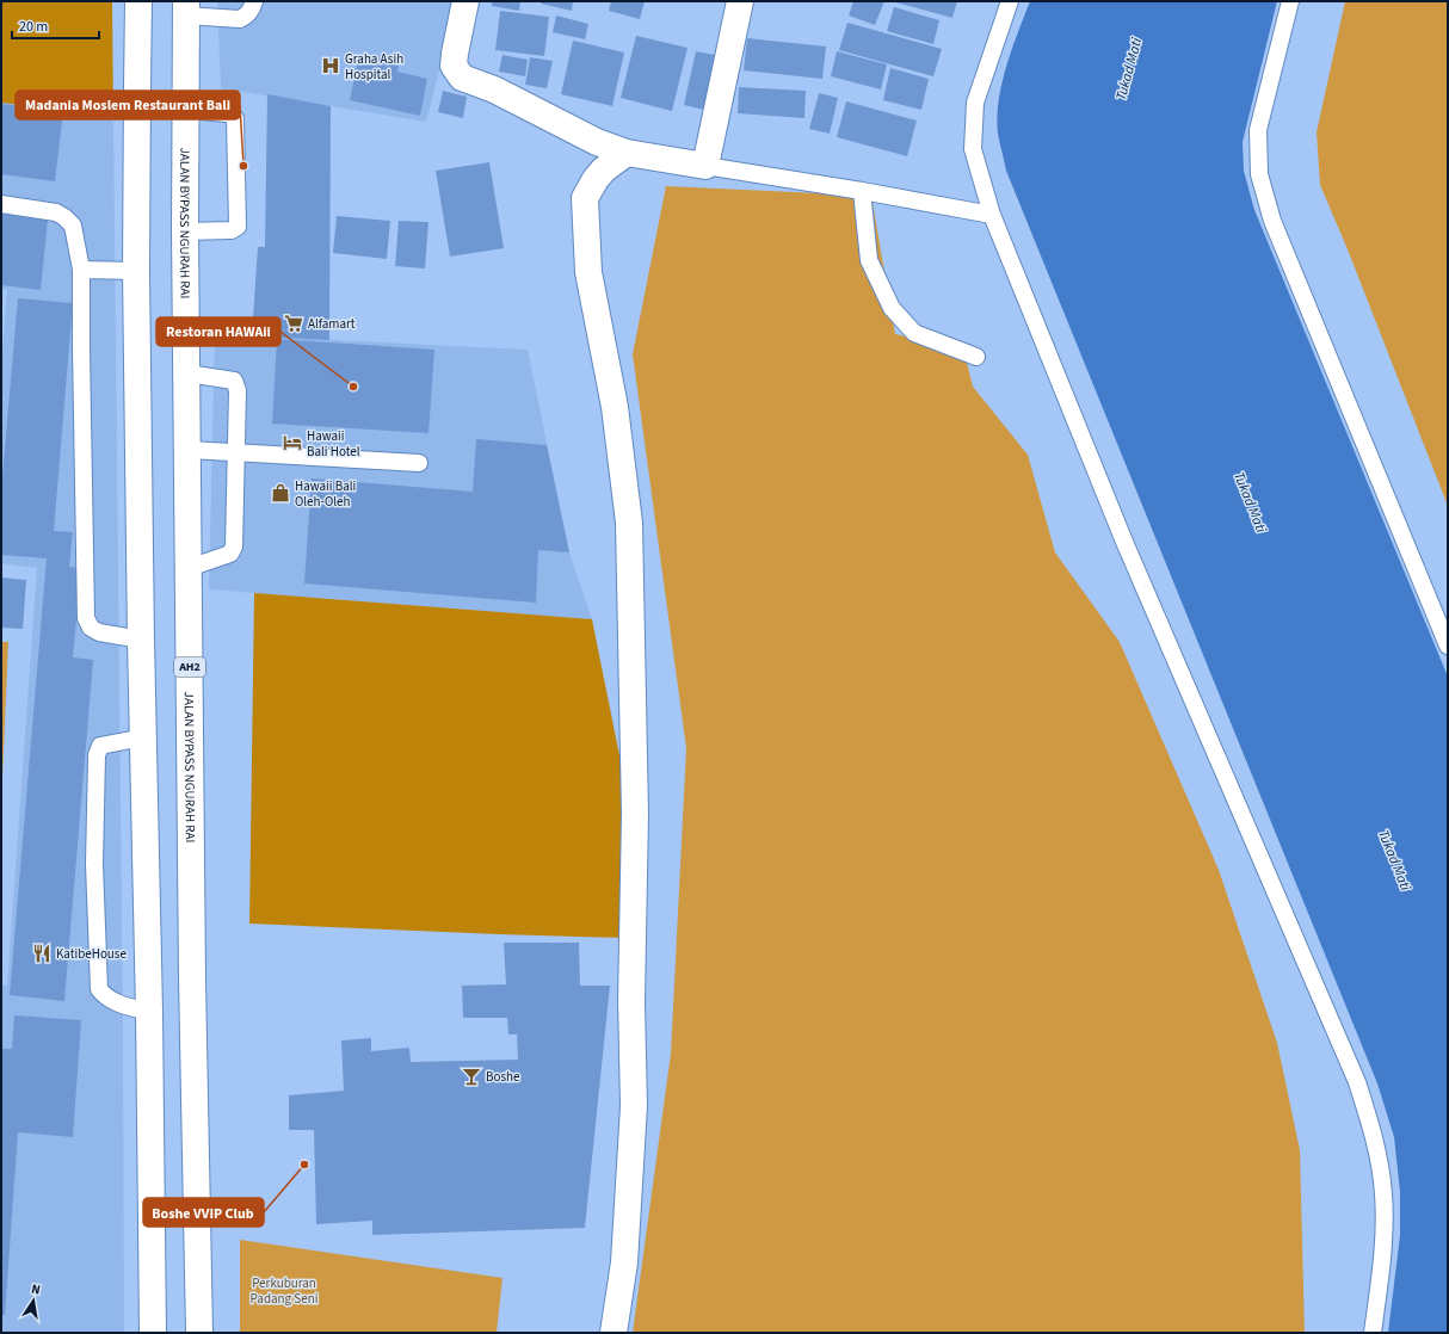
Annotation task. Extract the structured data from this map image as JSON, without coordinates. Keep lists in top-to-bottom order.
{
  "streets": {
    "main road": ["JALAN BYPASS NGURAH RAI", "AH2"]
  },
  "water": ["Tukad Mati"],
  "parks": ["Perkuburan Padang Seni"],
  "places": {
    "hospital": ["Graha Asih Hospital"],
    "other": ["Madania Moslem Restaurant Bali", "Restoran HAWAii", "Boshe VVIP Club"],
    "supermarket": ["Alfamart"],
    "hotel": ["Hawaii Bali Hotel"],
    "shop": ["Hawaii Bali Oleh-Oleh"],
    "restaurant": ["KatibeHouse"],
    "bar": ["Boshe"]
  },
  "scale_bar": "20 m",
  "north": "top"
}
